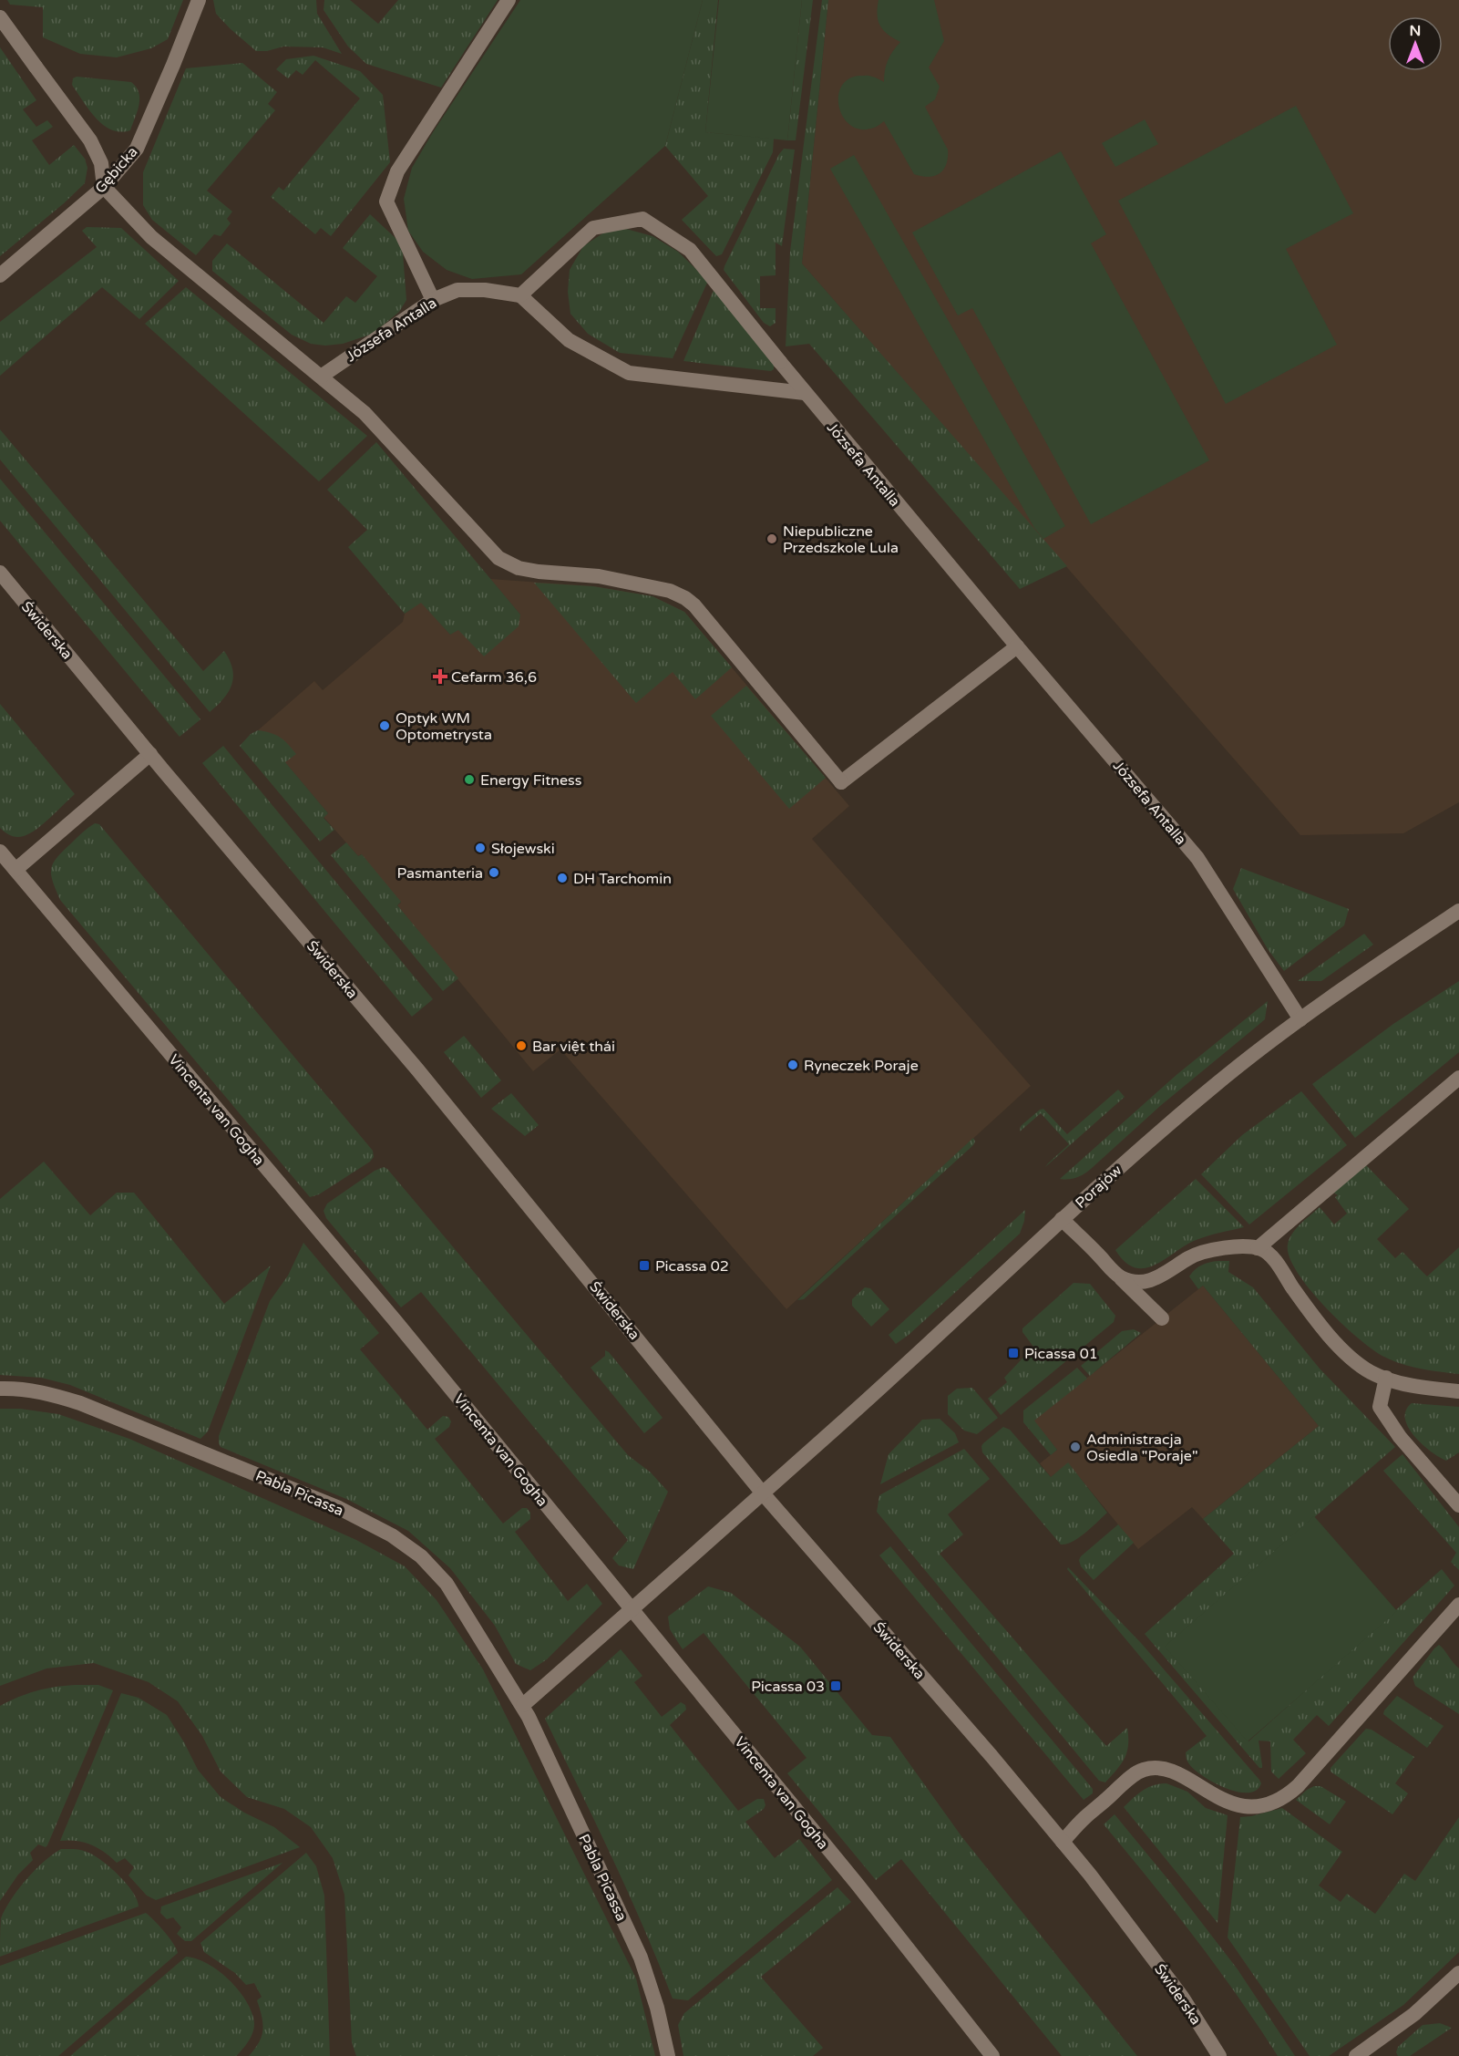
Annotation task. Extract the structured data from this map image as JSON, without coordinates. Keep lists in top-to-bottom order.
{
  "streets": {
    "street": [
      "Gębicka",
      "Józsefa Antalla",
      "Świderska",
      "Vincenta van Gogha",
      "Porajów",
      "Pabla Picassa"
    ]
  },
  "crossings": [
    ["Józsefa Antalla", "Porajów"],
    ["Świderska", "Porajów"]
  ],
  "places": {
    "other": [
      "Niepubliczne Przedszkole Lula",
      "Optyk WM Optometrysta",
      "Energy Fitness",
      "Słojewski",
      "Pasmanteria",
      "DH Tarchomin",
      "Bar việt thái",
      "Ryneczek Poraje",
      "Administracja Osiedla \"Poraje\""
    ],
    "health": ["Cefarm 36,6"],
    "transit": ["Picassa 02", "Picassa 01", "Picassa 03"]
  },
  "north": "top"
}
